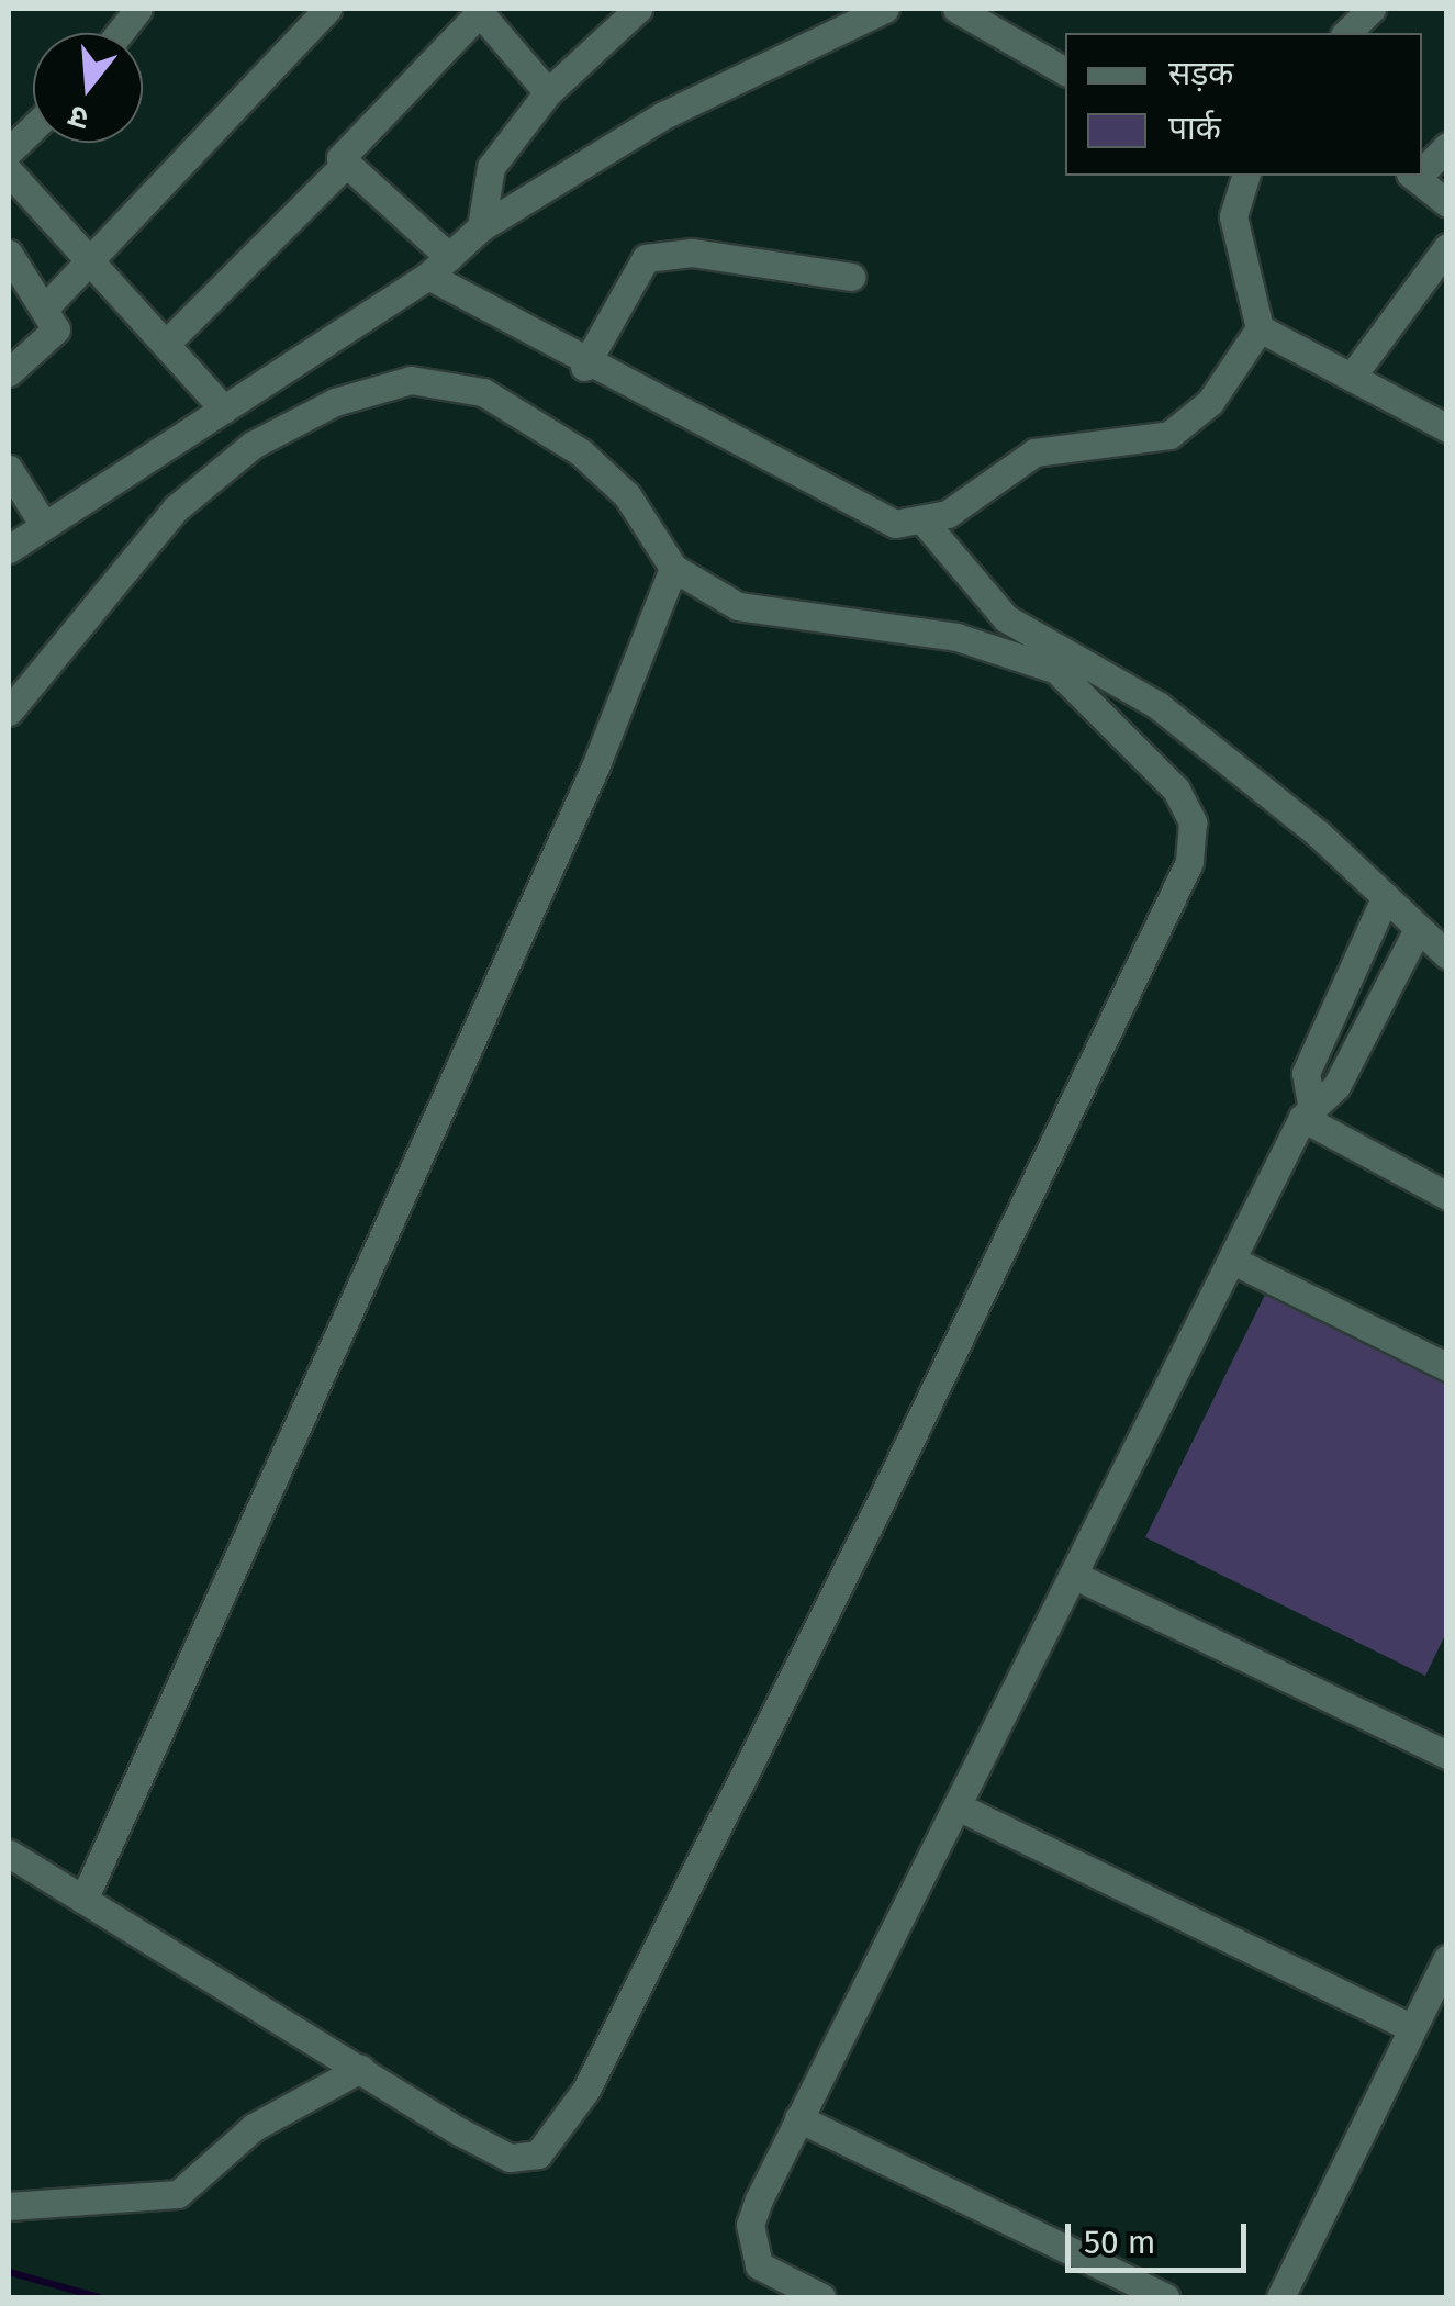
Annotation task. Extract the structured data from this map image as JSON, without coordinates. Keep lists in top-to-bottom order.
{
  "legend": ["सड़क", "पार्क"],
  "scale_bar": "50 m",
  "north": "bottom"
}
